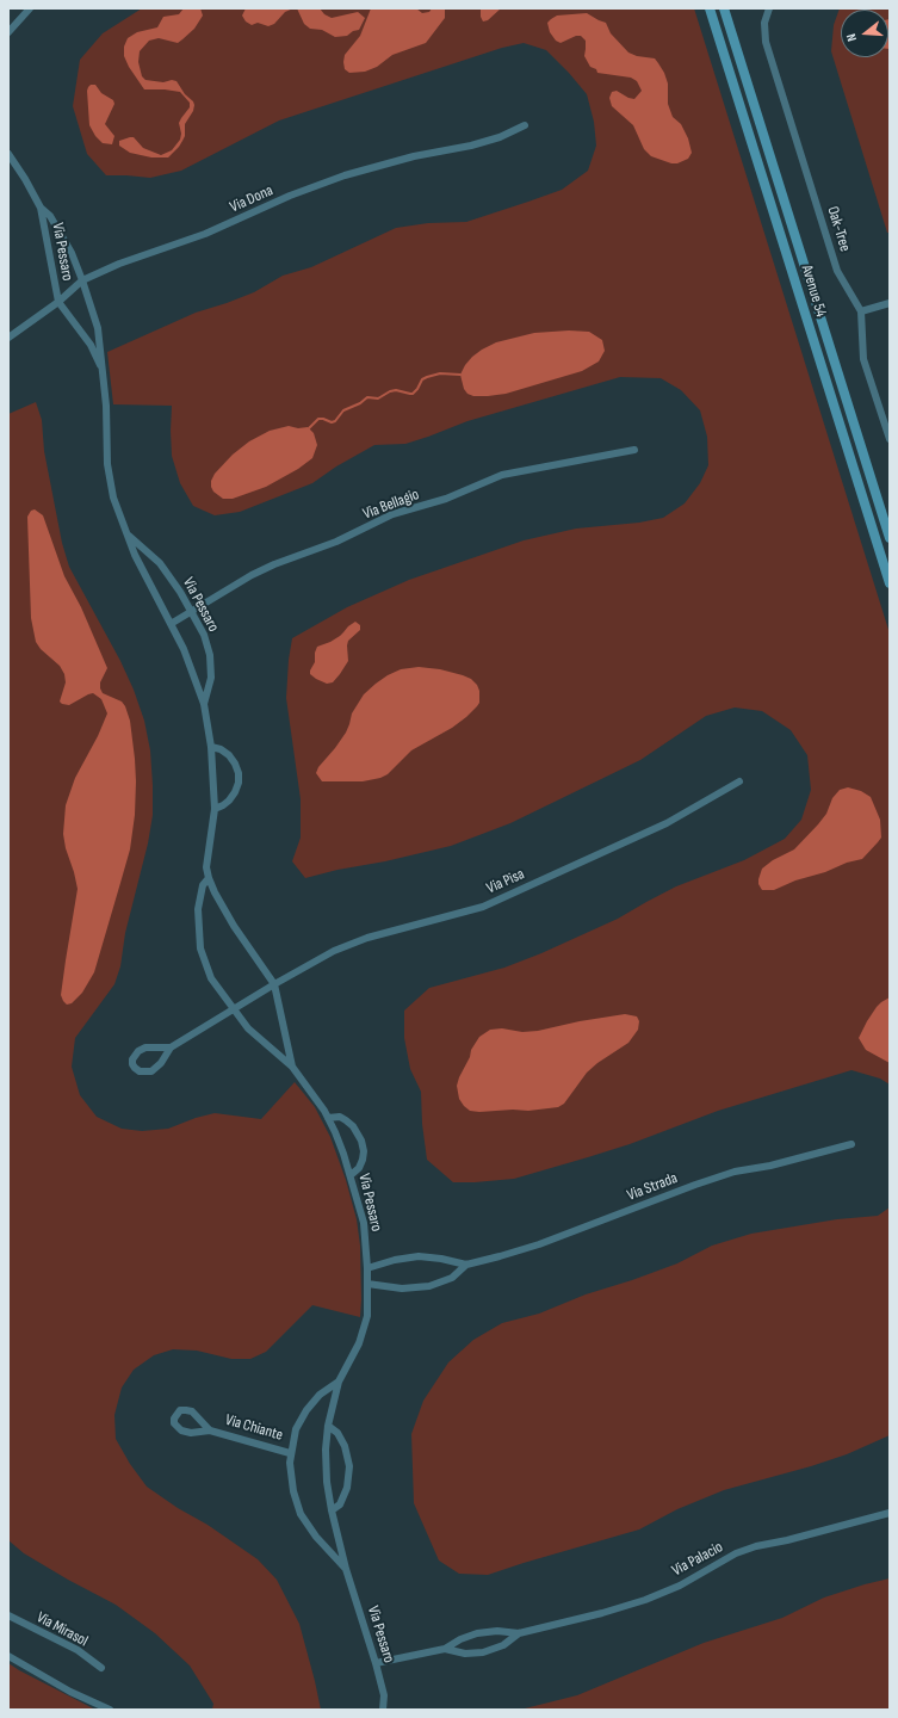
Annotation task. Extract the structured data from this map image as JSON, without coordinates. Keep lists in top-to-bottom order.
{
  "streets": {
    "street": [
      "Via Dona",
      "Oak-Tree",
      "Via Pessaro",
      "Avenue 54",
      "Via Bellagio",
      "Via Pisa",
      "Via Strada",
      "Via Chiante",
      "Via Palacio",
      "Via Mirasol"
    ]
  },
  "crossings": [
    ["Via Dona", "Via Pessaro"],
    ["Via Pessaro", "Via Bellagio"],
    ["Via Pessaro", "Via Pisa"],
    ["Via Pessaro", "Via Strada"],
    ["Via Pessaro", "Via Chiante"],
    ["Via Pessaro", "Via Palacio"]
  ],
  "north": "left"
}
